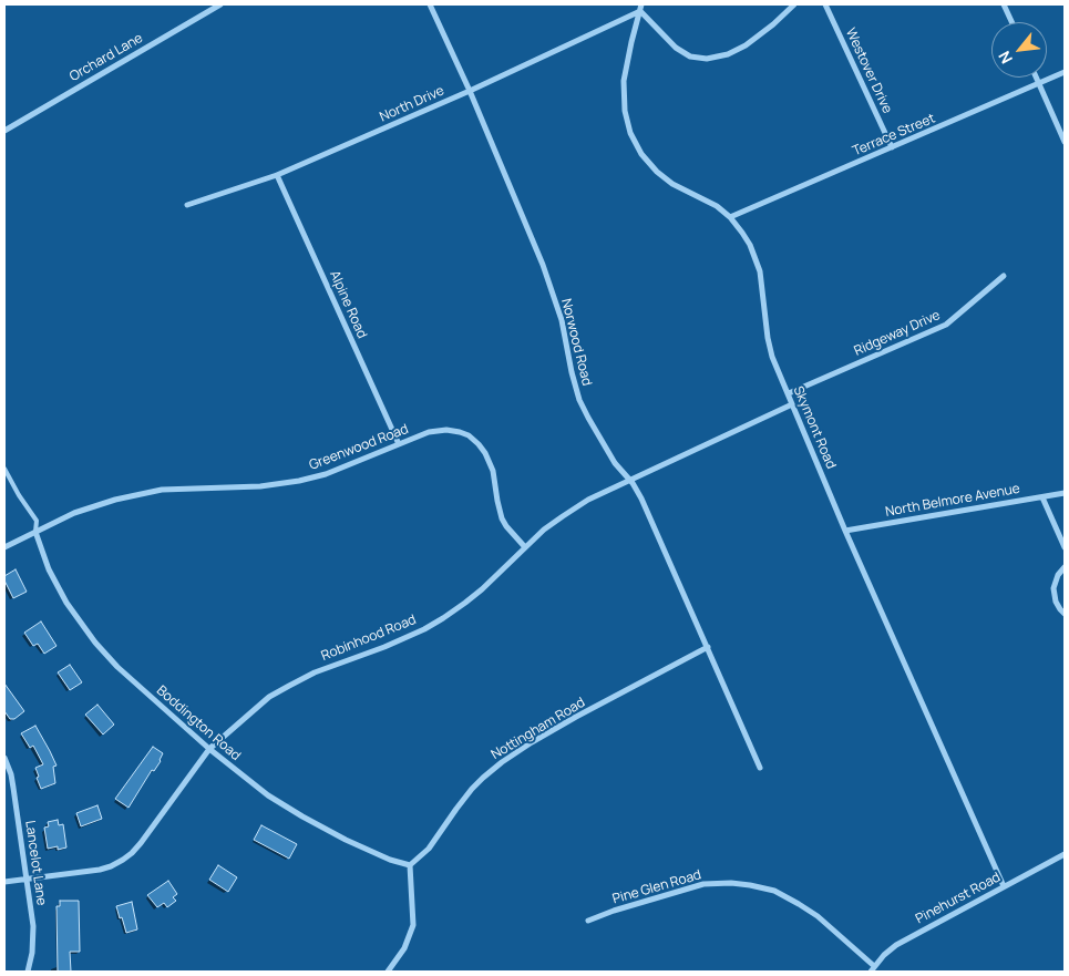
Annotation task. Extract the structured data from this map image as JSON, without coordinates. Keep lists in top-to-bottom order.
{
  "streets": {
    "street": [
      "Orchard Lane",
      "Westover Drive",
      "North Drive",
      "Terrace Street",
      "Alpine Road",
      "Ridgeway Drive",
      "Norwood Road",
      "Skymont Road",
      "Greenwood Road",
      "North Belmore Avenue",
      "Robinhood Road",
      "Boddington Road",
      "Nottingham Road",
      "Lancelot Lane",
      "Pine Glen Road",
      "Pinehurst Road"
    ]
  },
  "crossings": [
    ["Westover Drive", "Terrace Street"],
    ["North Drive", "Alpine Road"],
    ["North Drive", "Norwood Road"],
    ["North Drive", "Skymont Road"],
    ["Terrace Street", "Skymont Road"],
    ["Alpine Road", "Greenwood Road"],
    ["Ridgeway Drive", "Skymont Road"],
    ["Norwood Road", "Robinhood Road"],
    ["Norwood Road", "Nottingham Road"],
    ["Skymont Road", "North Belmore Avenue"],
    ["Skymont Road", "Robinhood Road"],
    ["Skymont Road", "Pinehurst Road"],
    ["Greenwood Road", "Robinhood Road"],
    ["Greenwood Road", "Boddington Road"],
    ["Robinhood Road", "Boddington Road"],
    ["Robinhood Road", "Lancelot Lane"],
    ["Boddington Road", "Nottingham Road"],
    ["Pine Glen Road", "Pinehurst Road"]
  ],
  "north": "bottom left"
}
